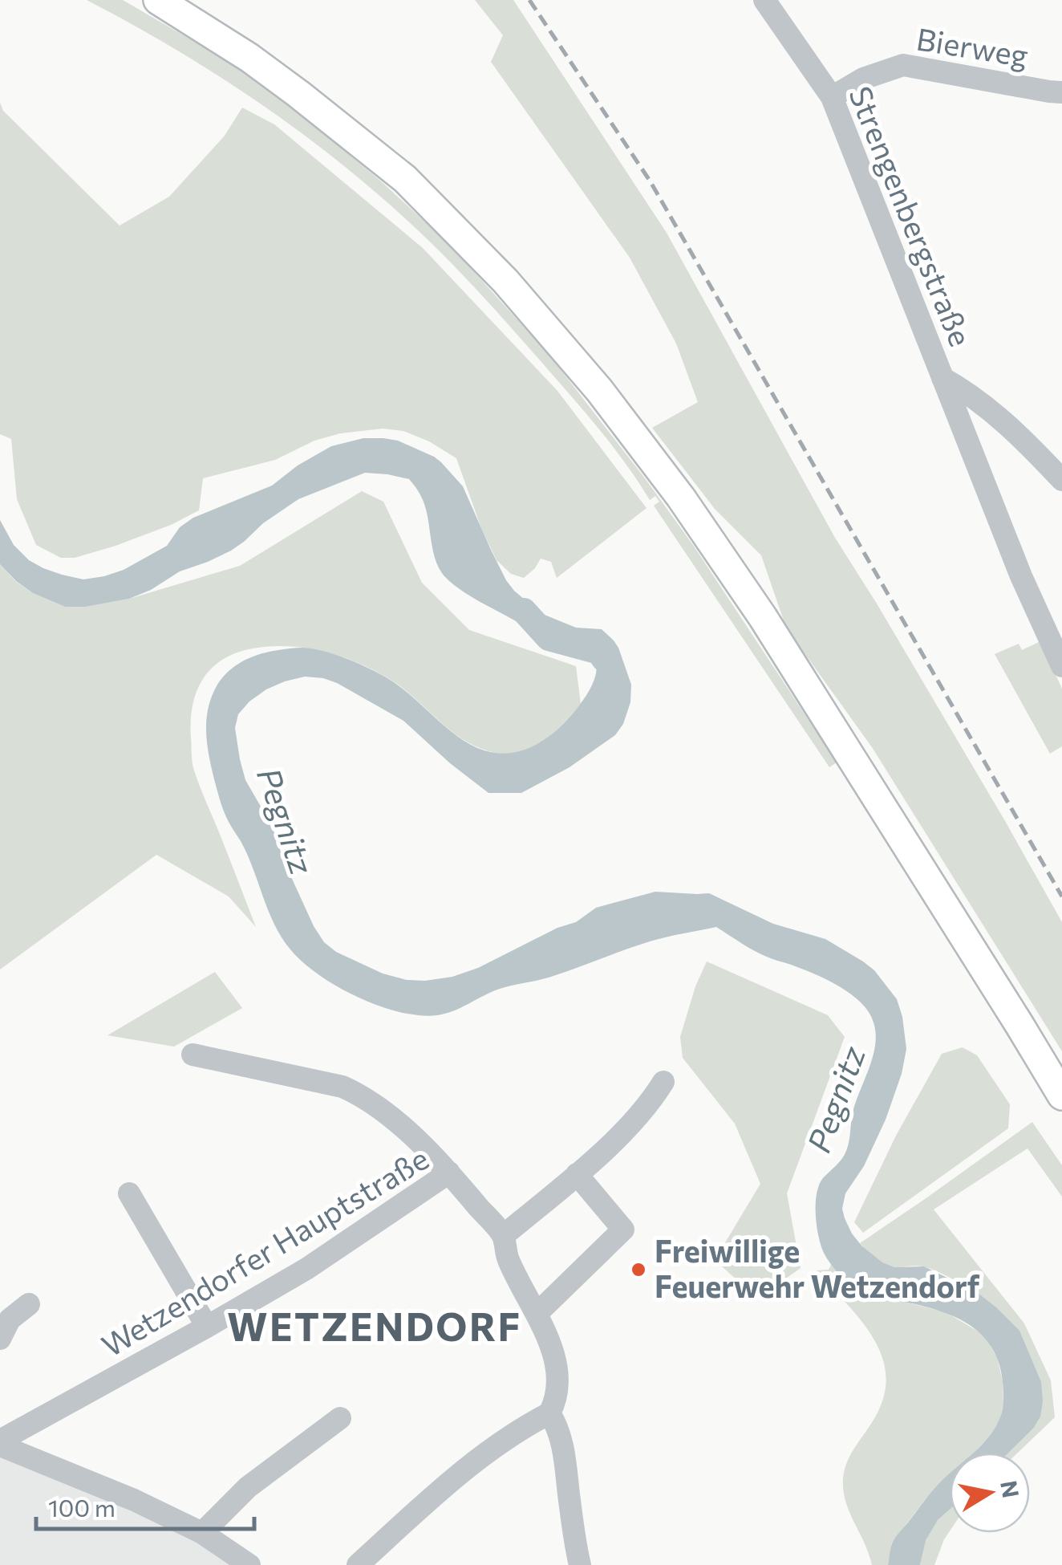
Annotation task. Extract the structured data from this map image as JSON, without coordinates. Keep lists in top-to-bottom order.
{
  "streets": {
    "street": ["Bierweg", "Strengenbergstraße", "Wetzendorfer Hauptstraße"]
  },
  "crossings": [
    ["Bierweg", "Strengenbergstraße"]
  ],
  "districts": ["WETZENDORF"],
  "water": ["Pegnitz"],
  "places": ["Freiwillige Feuerwehr Wetzendorf"],
  "scale_bar": "100 m",
  "north": "right"
}
